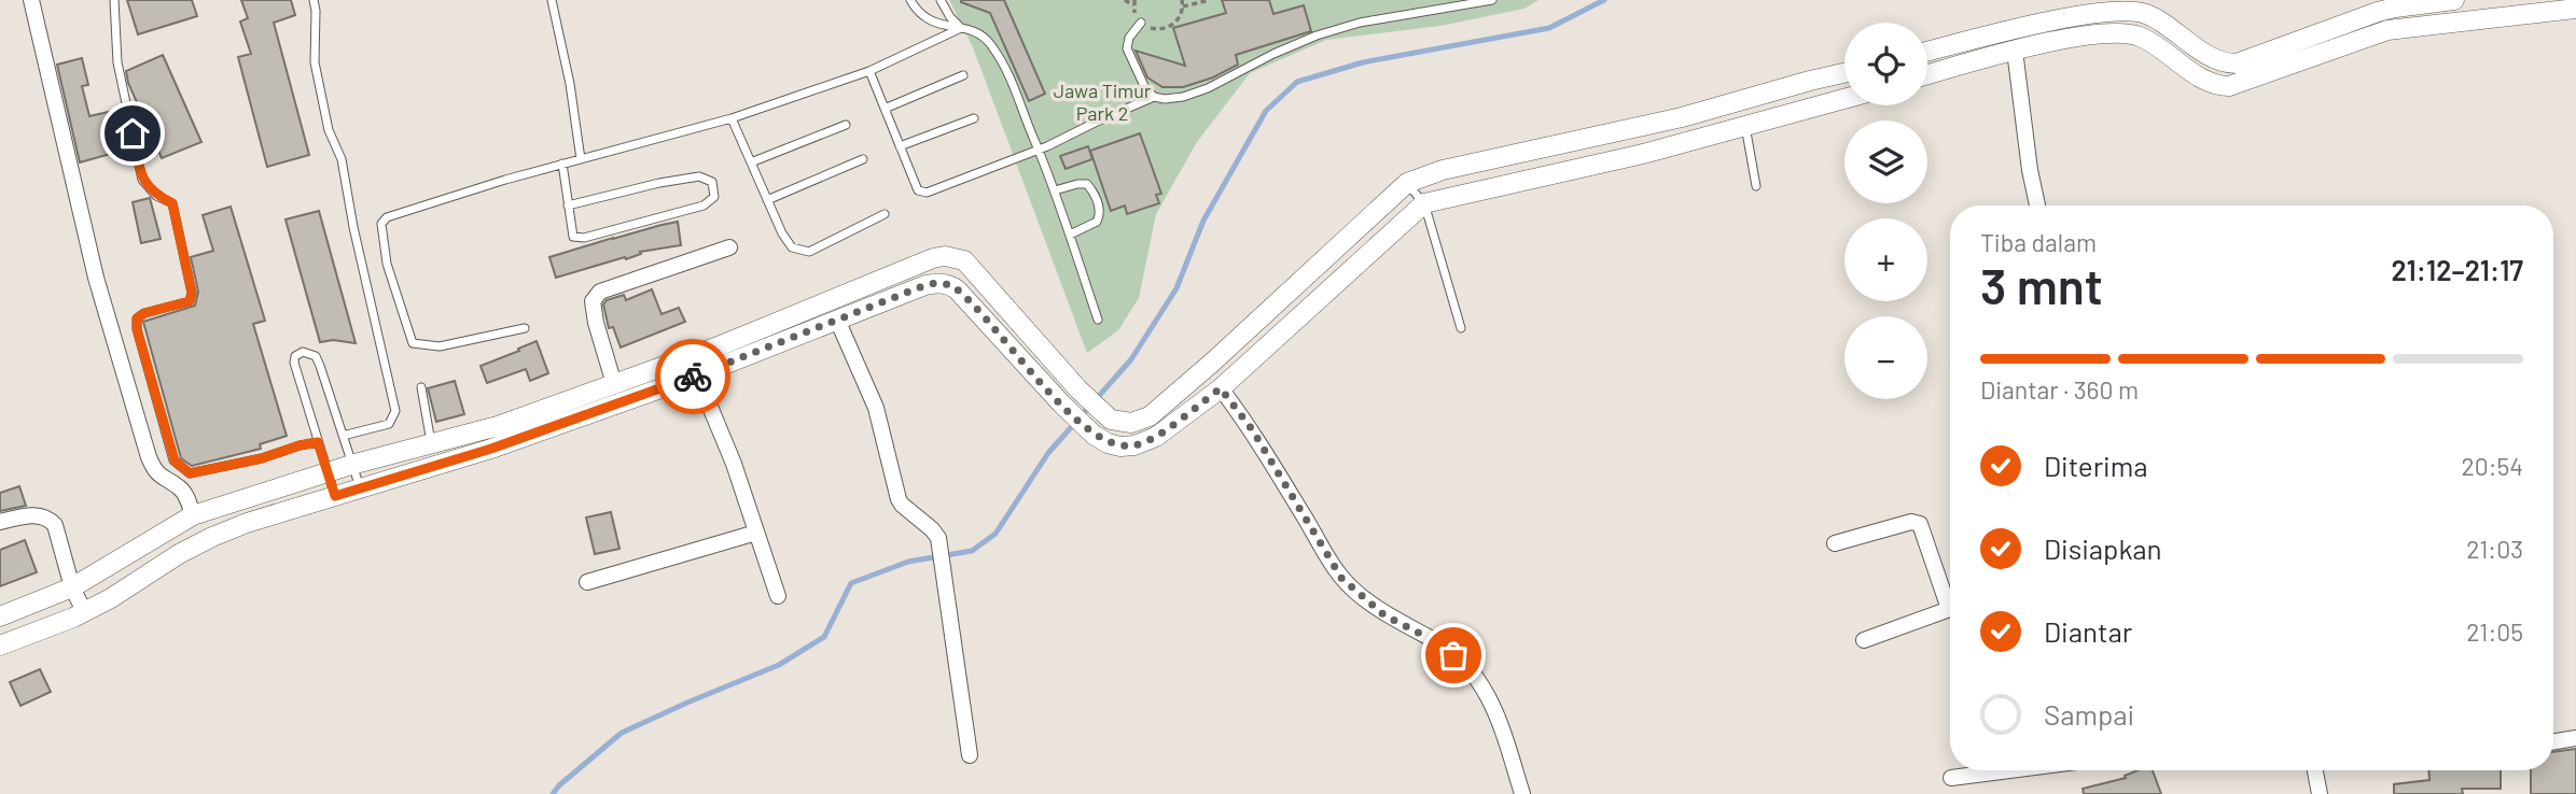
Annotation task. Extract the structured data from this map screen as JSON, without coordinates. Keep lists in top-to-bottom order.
{
  "parks": ["Jawa Timur Park 2"],
  "page": {
    "map_buttons": ["+", "−"],
    "heading": ["3 mnt", "Tiba dalam", "21:12–21:17"],
    "bar": "Diantar · 360 m",
    "list": [
      ["Diterima", "20:54"],
      ["Disiapkan", "21:03"],
      ["Diantar", "21:05"],
      "Sampai"
    ]
  }
}
